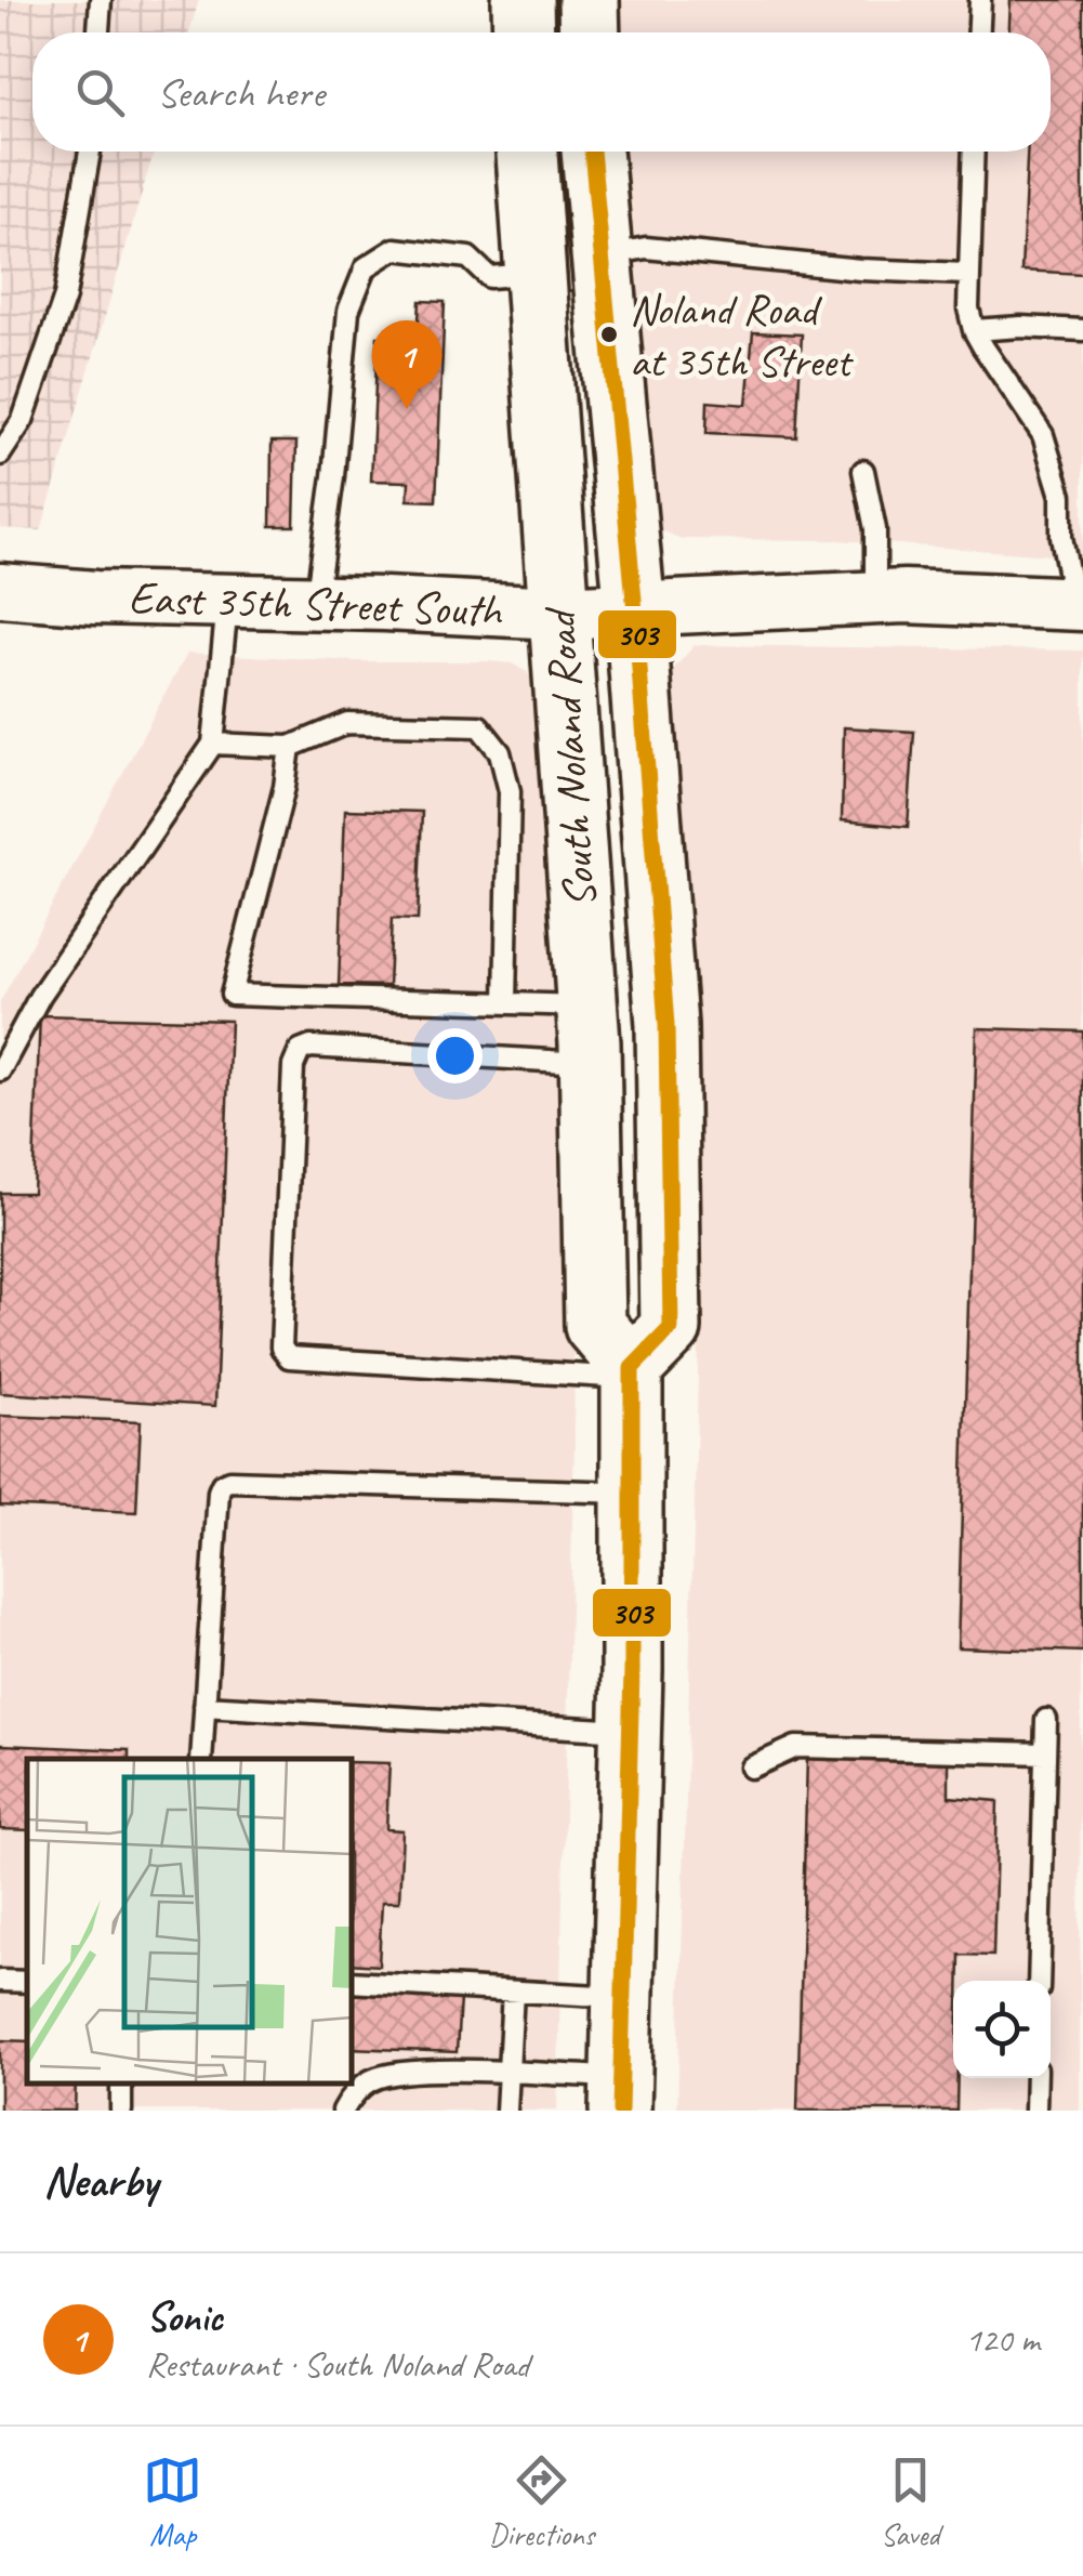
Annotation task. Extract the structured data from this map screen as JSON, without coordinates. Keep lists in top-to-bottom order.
{
  "streets": {
    "main road": ["East 35th Street South", "South Noland Road"]
  },
  "crossings": [
    ["East 35th Street South", "South Noland Road"]
  ],
  "places": ["Noland Road at 35th Street"],
  "lines": ["transit line 303"],
  "page": {
    "search": "Search here",
    "pins": "1",
    "heading": "Nearby",
    "list": [
      {
        "mark": "1",
        "name": "Sonic",
        "note": "Restaurant · South Noland Road",
        "value": "120 m"
      }
    ],
    "nav": ["Map", "Directions", "Saved"]
  }
}
